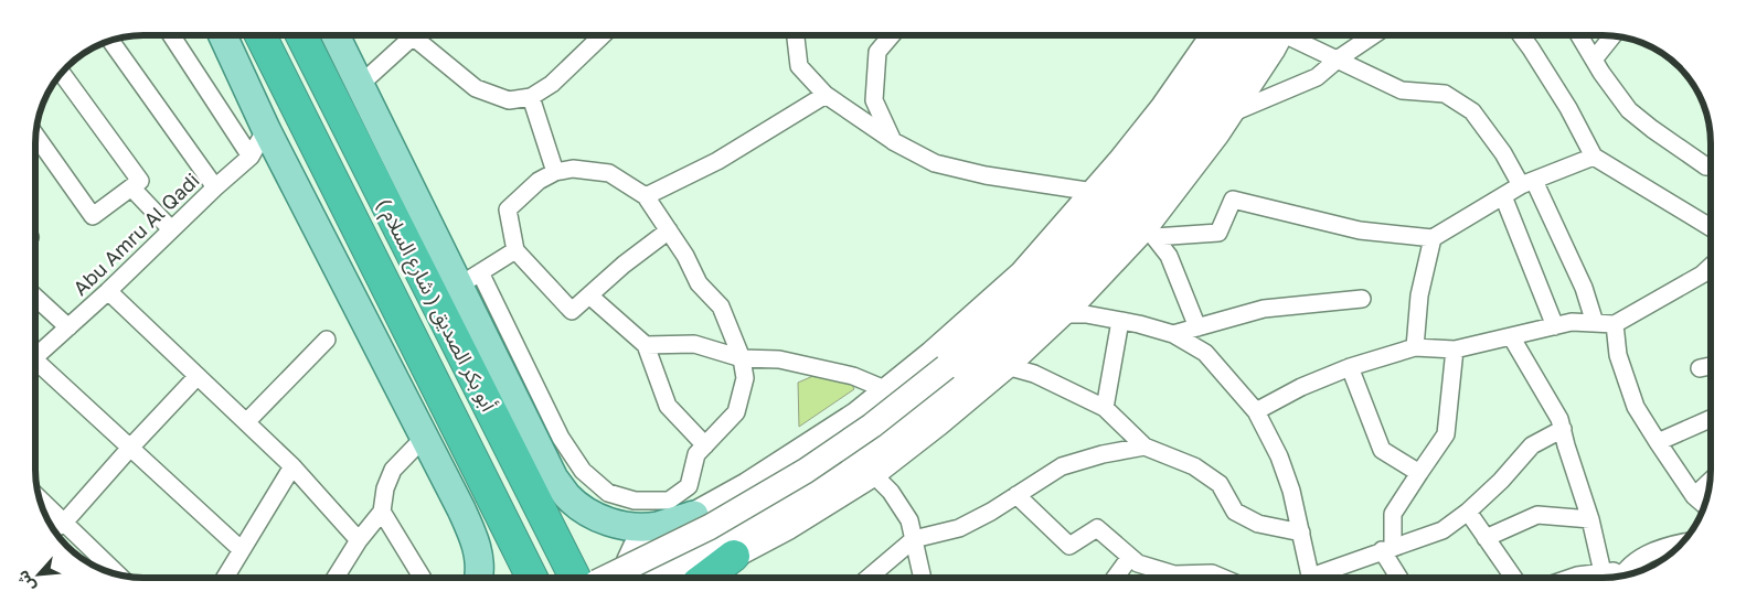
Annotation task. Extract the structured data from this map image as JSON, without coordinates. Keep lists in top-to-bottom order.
{
  "streets": {
    "highway": ["( شارع السلام ) أبو بكر الصديق"],
    "street": ["Abu Amru Al Qadi"]
  },
  "north": "bottom left"
}
